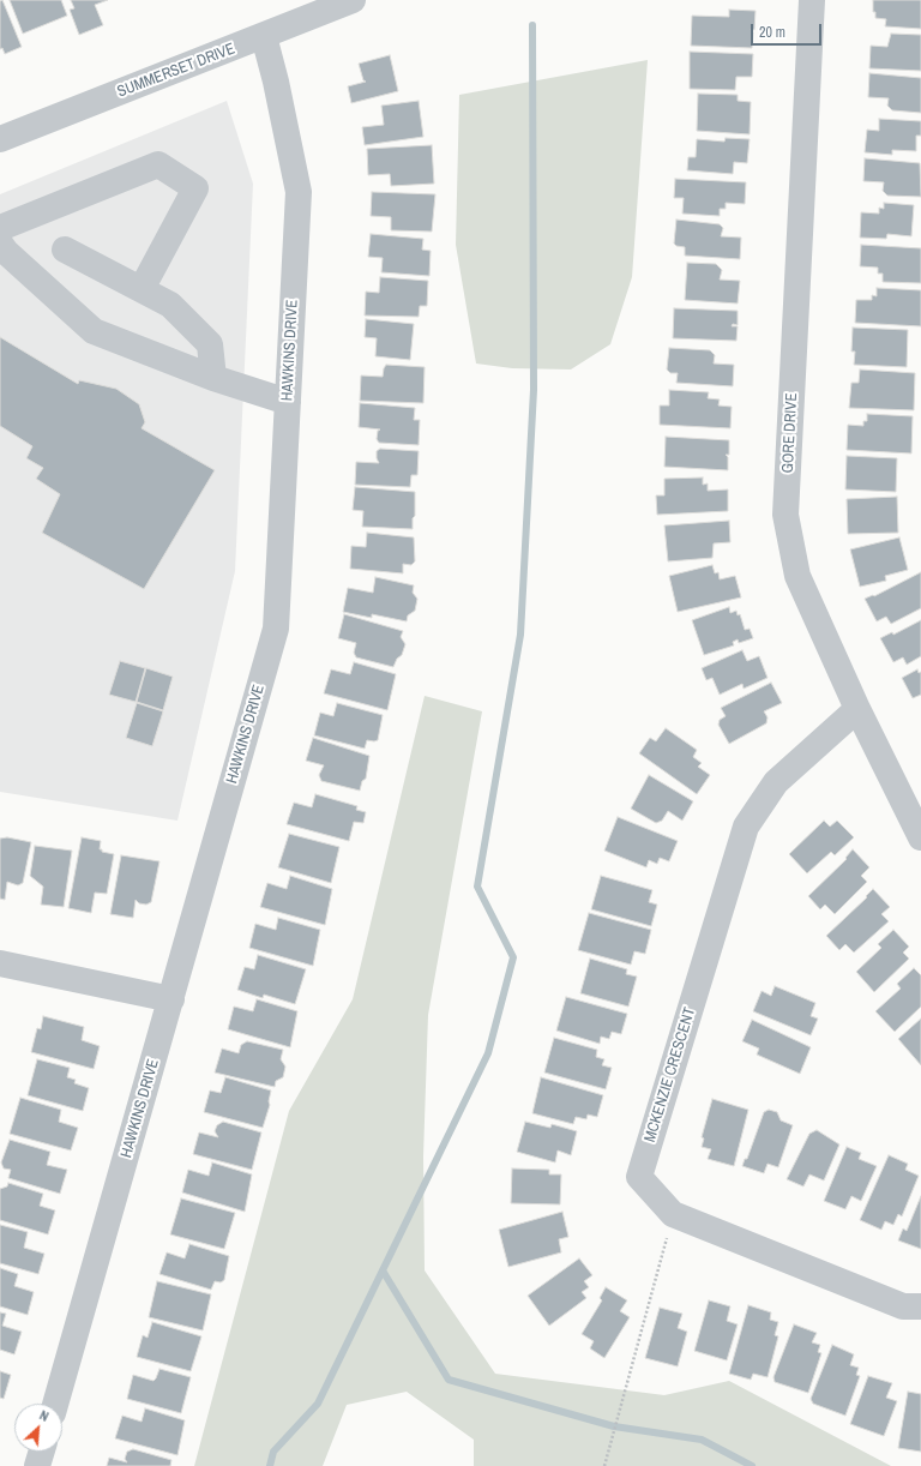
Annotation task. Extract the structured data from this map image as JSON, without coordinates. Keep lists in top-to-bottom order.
{
  "streets": {
    "street": [
      "SUMMERSET DRIVE",
      "HAWKINS DRIVE",
      "GORE DRIVE",
      "MCKENZIE CRESCENT"
    ]
  },
  "crossings": [
    ["SUMMERSET DRIVE", "HAWKINS DRIVE"],
    ["GORE DRIVE", "MCKENZIE CRESCENT"]
  ],
  "scale_bar": "20 m",
  "north": "top right"
}
